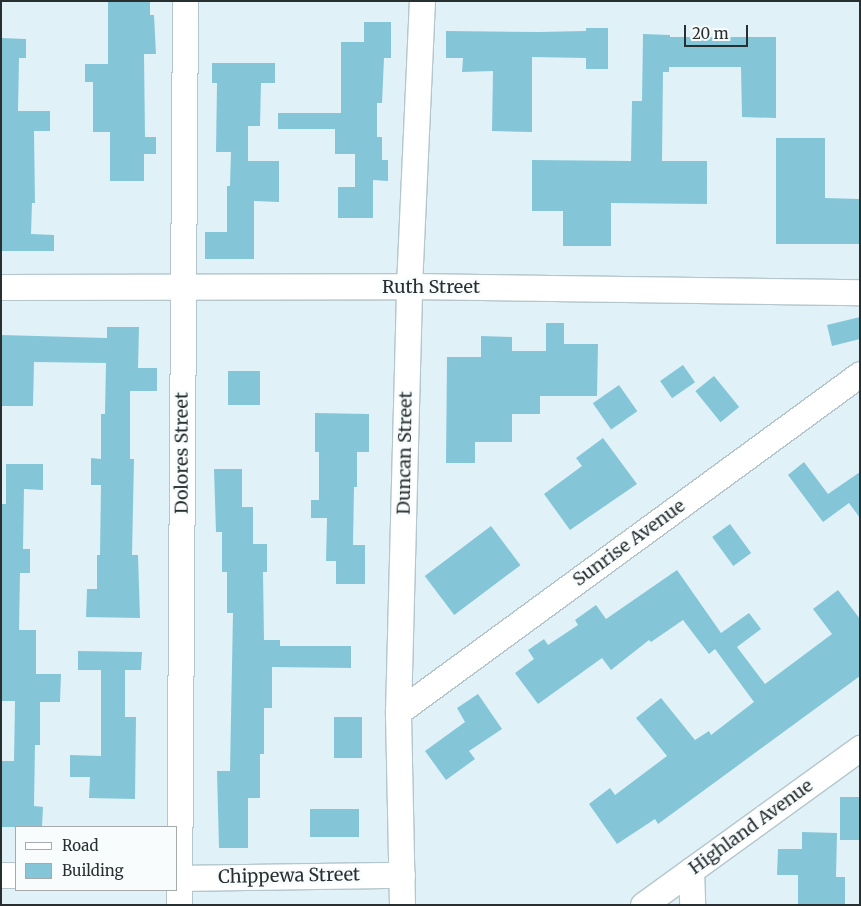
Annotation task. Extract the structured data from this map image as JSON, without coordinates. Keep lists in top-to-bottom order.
{
  "streets": {
    "street": [
      "Ruth Street",
      "Dolores Street",
      "Duncan Street",
      "Sunrise Avenue",
      "Highland Avenue",
      "Chippewa Street"
    ]
  },
  "crossings": [
    ["Ruth Street", "Dolores Street"],
    ["Ruth Street", "Duncan Street"],
    ["Dolores Street", "Chippewa Street"],
    ["Duncan Street", "Sunrise Avenue"],
    ["Duncan Street", "Chippewa Street"]
  ],
  "legend": ["Road", "Building"],
  "scale_bar": "20 m"
}
